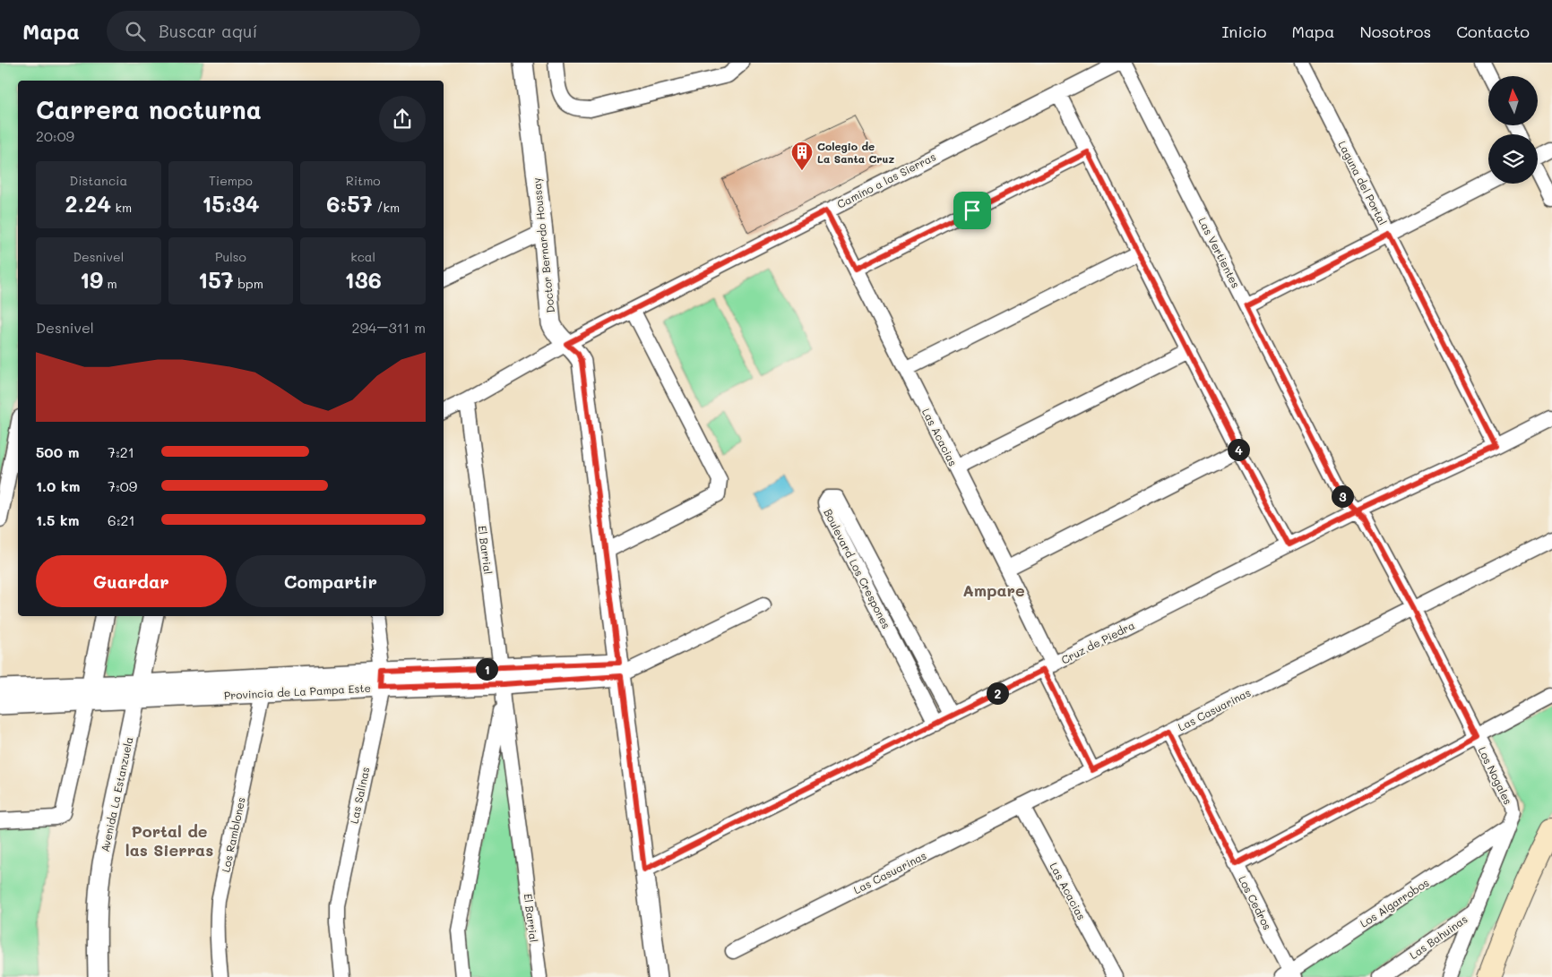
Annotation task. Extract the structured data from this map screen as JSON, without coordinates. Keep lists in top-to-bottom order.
{
  "streets": {
    "street": [
      "Camino a las Sierras",
      "Laguna del Portal",
      "Doctor Bernardo Houssay",
      "Las Vertientes",
      "Las Acacias",
      "El Barrial",
      "Boulevard Los Crespones",
      "Cruz de Piedra",
      "Provincia de La Pampa Este",
      "Las Casuarinas",
      "Los Nogales",
      "Avenida La Estanzuela",
      "Las Salinas",
      "Los Ramblones",
      "Los Cedros",
      "Los Algarrobos",
      "Las Bahuinas"
    ]
  },
  "crossings": [
    ["Camino a las Sierras", "Doctor Bernardo Houssay"],
    ["Camino a las Sierras", "Las Acacias"],
    ["Camino a las Sierras", "El Barrial"],
    ["Laguna del Portal", "Cruz de Piedra"],
    ["Doctor Bernardo Houssay", "Cruz de Piedra"],
    ["Doctor Bernardo Houssay", "Provincia de La Pampa Este"],
    ["Las Vertientes", "Cruz de Piedra"],
    ["Las Vertientes", "Los Nogales"],
    ["Las Acacias", "Cruz de Piedra"],
    ["Las Acacias", "Las Casuarinas"],
    ["El Barrial", "Provincia de La Pampa Este"],
    ["Boulevard Los Crespones", "Cruz de Piedra"],
    ["Cruz de Piedra", "Los Nogales"],
    ["Provincia de La Pampa Este", "Avenida La Estanzuela"],
    ["Provincia de La Pampa Este", "Las Salinas"],
    ["Provincia de La Pampa Este", "Los Ramblones"],
    ["Las Casuarinas", "Los Nogales"],
    ["Las Casuarinas", "Los Cedros"],
    ["Los Nogales", "Los Algarrobos"],
    ["Los Nogales", "Las Bahuinas"],
    ["Los Cedros", "Los Algarrobos"]
  ],
  "districts": ["Ampare", "Portal de las Sierras"],
  "places": {
    "building": ["Colegio de La Santa Cruz"]
  },
  "north": "top",
  "page": {
    "header": "Mapa",
    "search": "Buscar aquí",
    "nav": [
      "Inicio",
      "Mapa",
      "Nosotros",
      "Contacto"
    ],
    "heading": ["Carrera nocturna", "20:09"],
    "stats": [
      ["Distancia", "2.24 km"],
      ["Tiempo", "15:34"],
      ["Ritmo", "6:57 /km"],
      ["Desnivel", "19 m"],
      ["Pulso", "157 bpm"],
      ["kcal", "136"]
    ],
    "chart": ["Desnivel", "294–311 m"],
    "list": [
      {
        "name": "500 m",
        "note": "7:21"
      },
      {
        "name": "1.0 km",
        "note": "7:09"
      },
      {
        "name": "1.5 km",
        "note": "6:21"
      }
    ],
    "pins": [
      "4",
      "3",
      "1",
      "2"
    ],
    "buttons": ["Guardar", "Compartir"]
  }
}
